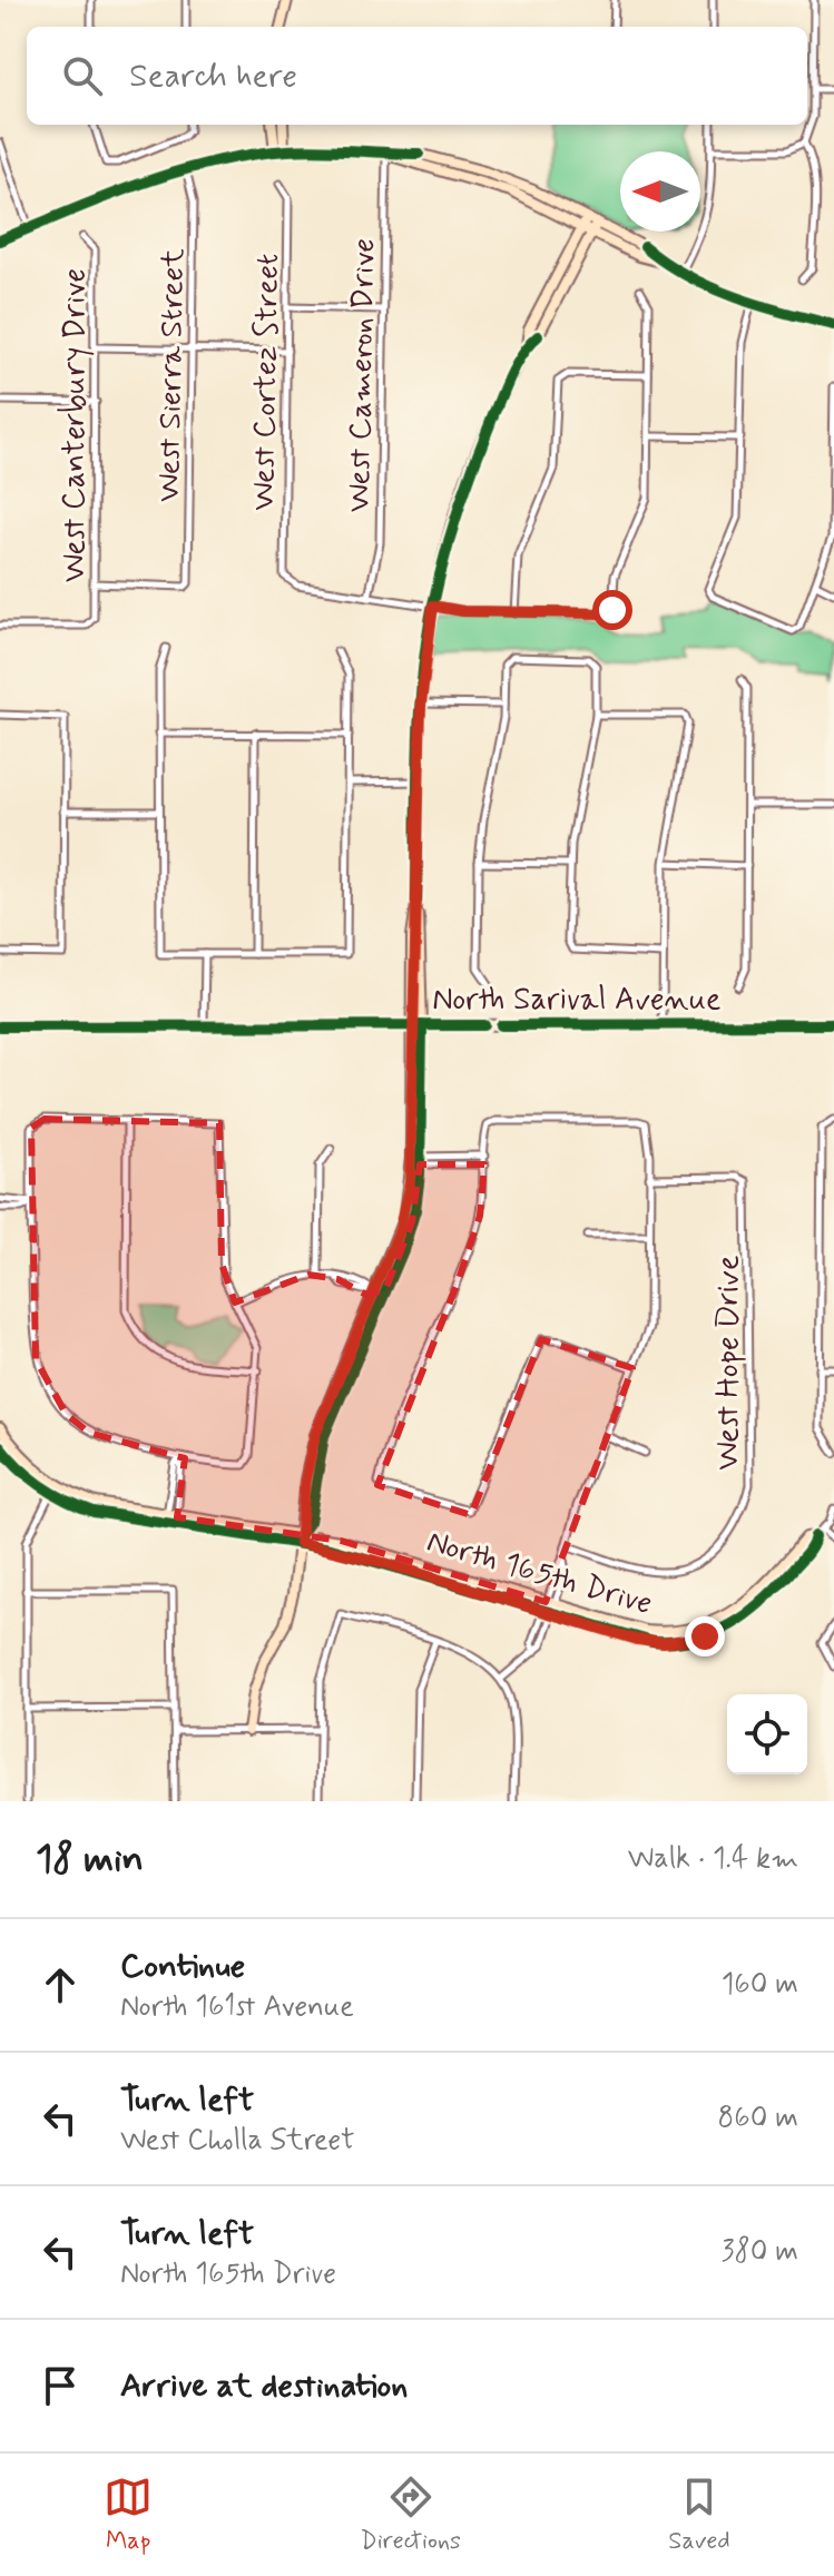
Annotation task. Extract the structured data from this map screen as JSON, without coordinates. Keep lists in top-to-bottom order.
{
  "streets": {
    "street": [
      "West Sierra Street",
      "West Cameron Drive",
      "West Cortez Street",
      "West Canterbury Drive",
      "North Sarival Avenue",
      "West Hope Drive",
      "North 165th Drive"
    ]
  },
  "crossings": [
    ["West Sierra Street", "West Canterbury Drive"],
    ["West Cameron Drive", "West Cortez Street"]
  ],
  "north": "left",
  "page": {
    "search": "Search here",
    "heading": ["18 min", "Walk · 1.4 km"],
    "list": [
      ["Continue", "North 161st Avenue", "160 m"],
      ["Turn left", "West Cholla Street", "860 m"],
      ["Turn left", "North 165th Drive", "380 m"],
      "Arrive at destination"
    ],
    "nav": ["Map", "Directions", "Saved"]
  }
}
